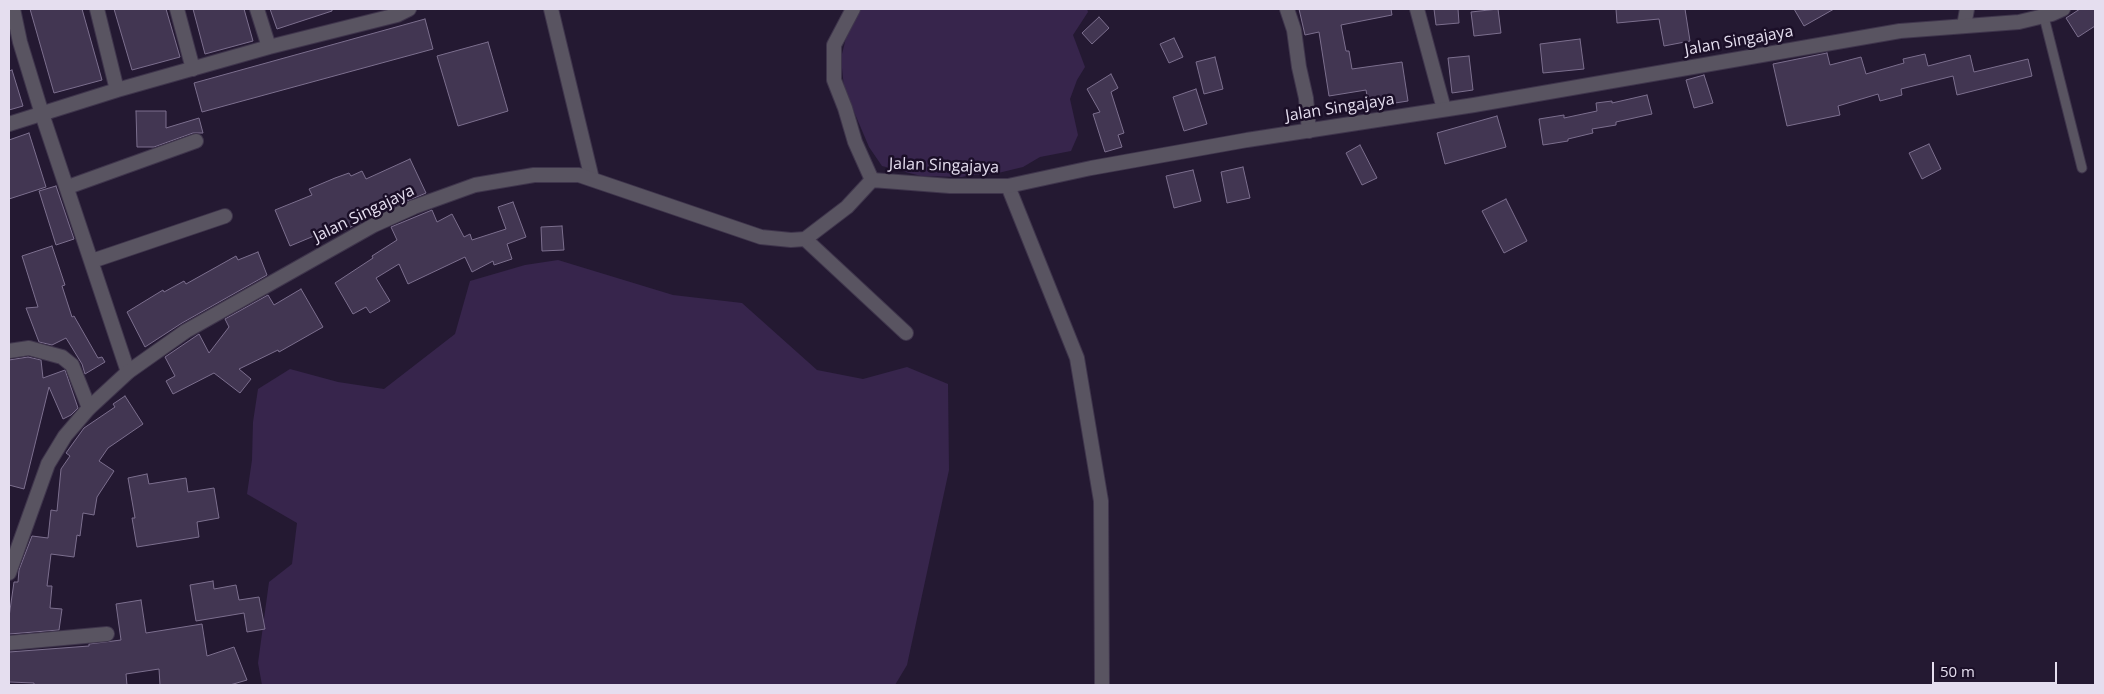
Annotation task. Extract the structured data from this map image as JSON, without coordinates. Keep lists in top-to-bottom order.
{
  "streets": {
    "street": ["Jalan Singajaya"]
  },
  "scale_bar": "50 m"
}
